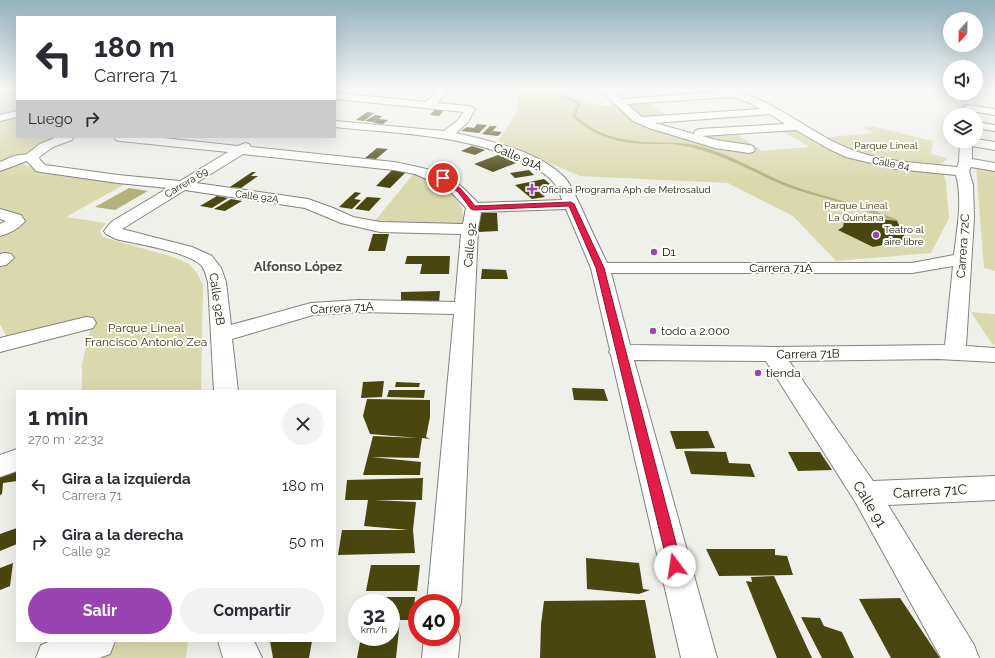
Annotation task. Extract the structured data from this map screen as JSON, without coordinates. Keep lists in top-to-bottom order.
{
  "streets": {
    "street": [
      "Calle 91A",
      "Calle 84",
      "Carrera 69",
      "Calle 92A",
      "Calle 92",
      "Carrera 72C",
      "Carrera 71A",
      "Calle 92B",
      "Carrera 71B",
      "Carrera 71C",
      "Calle 91"
    ]
  },
  "crossings": [
    ["Calle 91A", "Calle 92A"],
    ["Calle 91A", "Carrera 71A"],
    ["Calle 91A", "Carrera 71B"],
    ["Calle 84", "Carrera 72C"],
    ["Carrera 69", "Calle 92A"],
    ["Carrera 69", "Calle 92"],
    ["Carrera 69", "Calle 92B"],
    ["Calle 92A", "Calle 92"],
    ["Calle 92", "Carrera 71A"],
    ["Carrera 72C", "Carrera 71A"],
    ["Carrera 72C", "Carrera 71B"],
    ["Carrera 71A", "Calle 92B"],
    ["Carrera 71B", "Calle 91"],
    ["Carrera 71C", "Calle 91"]
  ],
  "districts": ["Alfonso López"],
  "parks": ["Parque Lineal", "Parque Lineal La Quintana", "Parque Lineal Francisco Antonio Zea"],
  "places": {
    "health": ["Oficina Programa Aph de Metrosalud"],
    "other": [
      "Teatro al aire libre",
      "D1",
      "todo a 2.000",
      "tienda"
    ]
  },
  "north": "bottom",
  "page": {
    "turn": ["180 m", "Carrera 71"],
    "then": "Luego",
    "heading": ["1 min", "270 m · 22:32"],
    "list": [
      {
        "name": "Gira a la izquierda",
        "note": "Carrera 71",
        "value": "180 m"
      },
      {
        "name": "Gira a la derecha",
        "note": "Calle 92",
        "value": "50 m"
      }
    ],
    "buttons": ["Salir", "Compartir"],
    "speed": "32 km/h",
    "limit": "40"
  }
}
